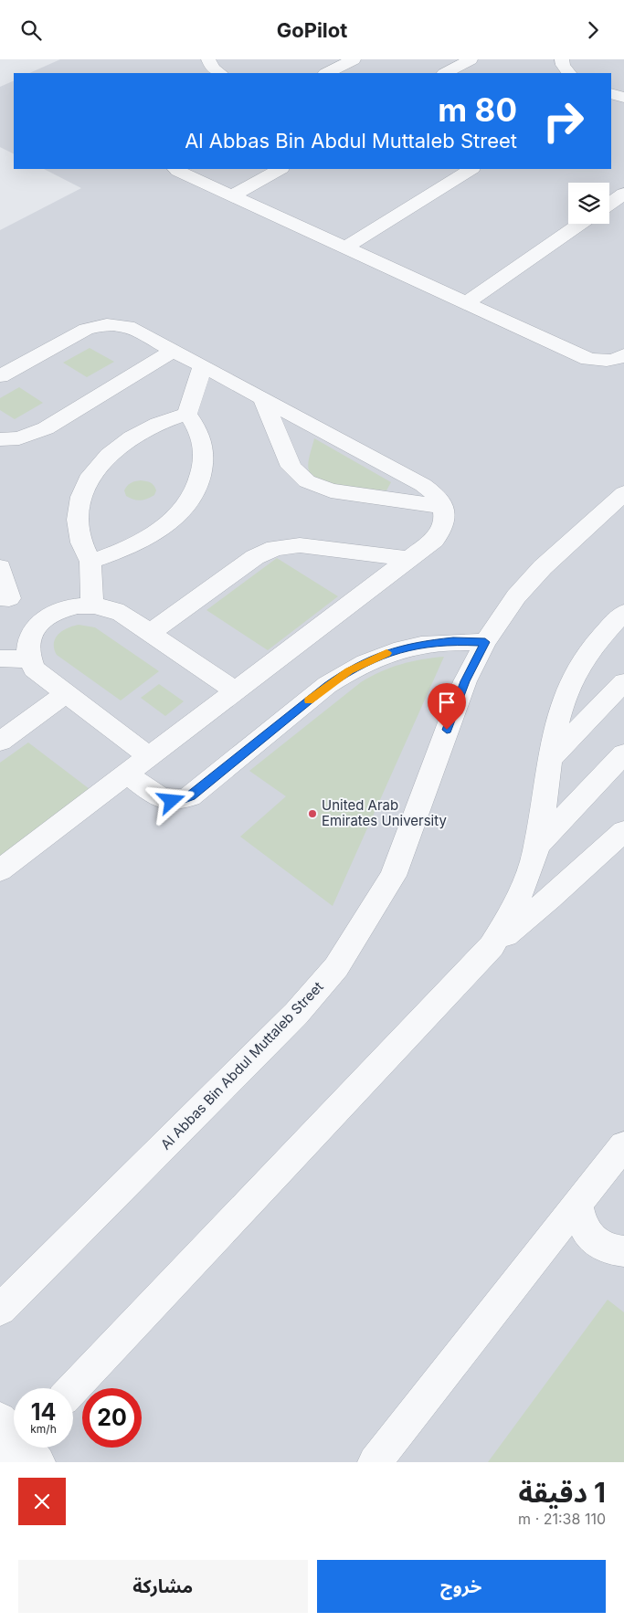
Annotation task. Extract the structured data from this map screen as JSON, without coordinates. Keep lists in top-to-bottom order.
{
  "streets": {
    "lane": ["Al Abbas Bin Abdul Muttaleb Street"]
  },
  "places": ["United Arab Emirates University"],
  "page": {
    "header": "GoPilot",
    "turn": ["80 m", "Al Abbas Bin Abdul Muttaleb Street"],
    "speed": "14 km/h",
    "limit": "20",
    "heading": ["1 دقيقة", "110 m · 21:38"],
    "buttons": ["خروج", "مشاركة"]
  }
}
